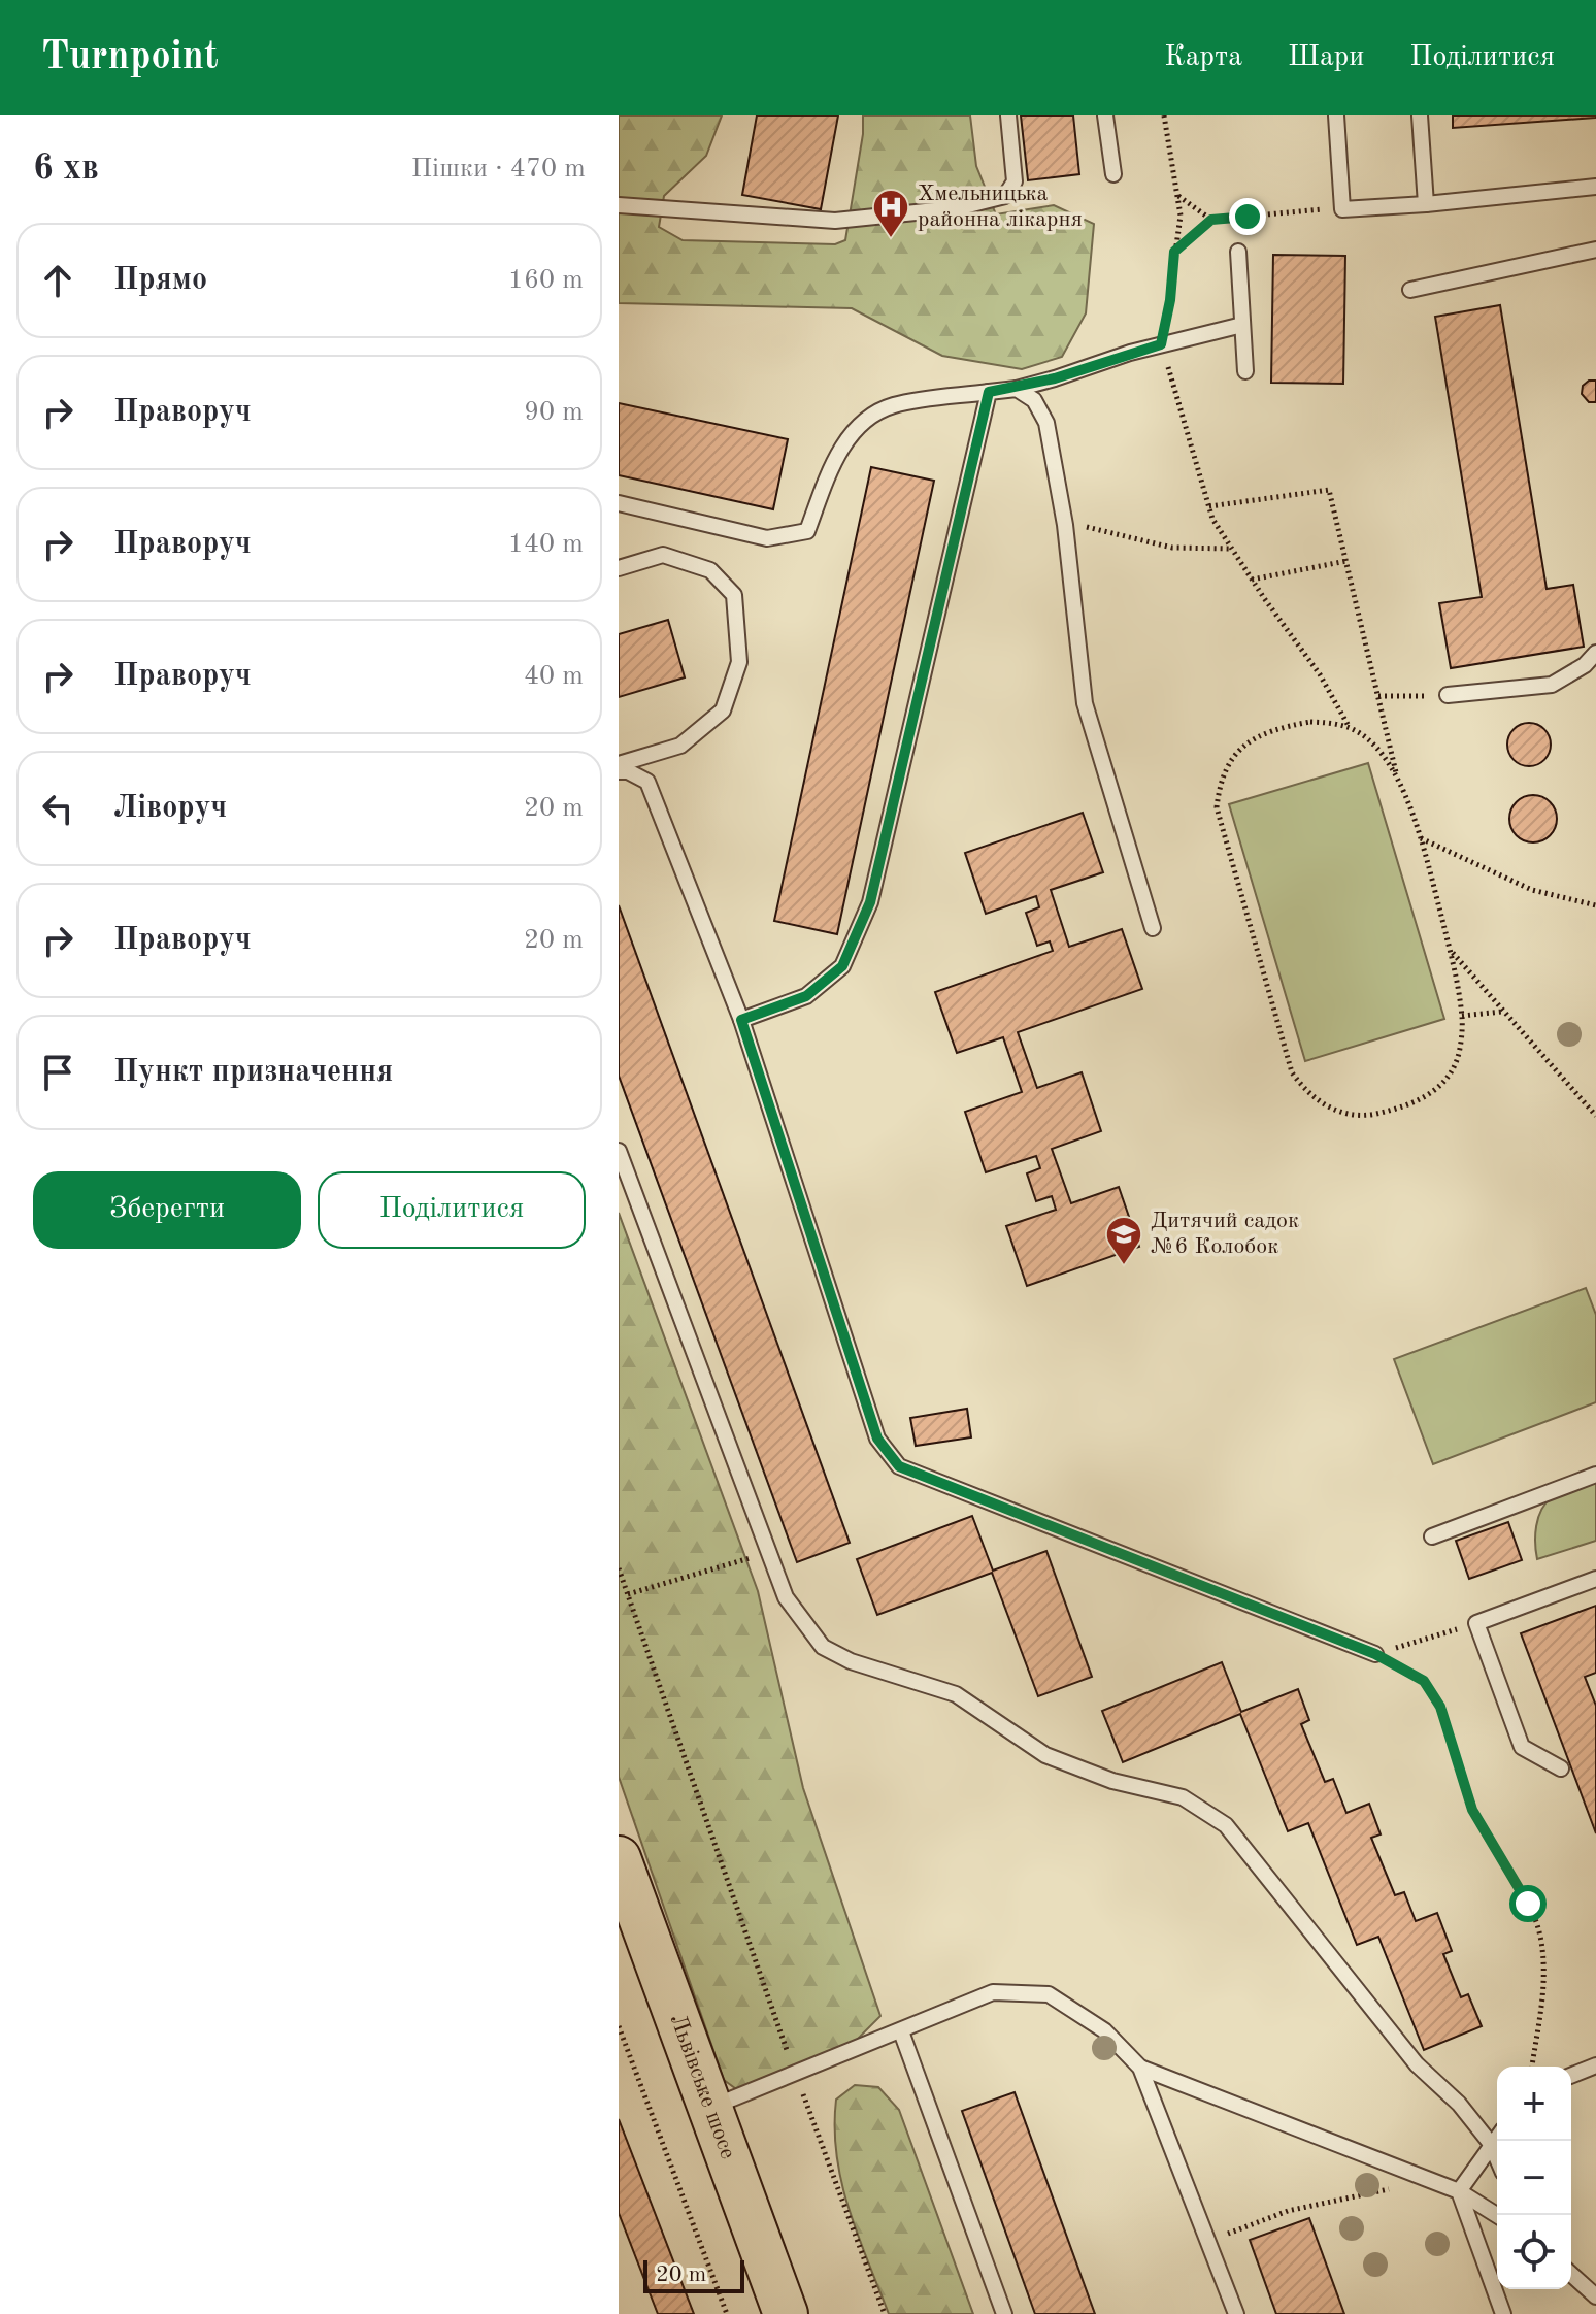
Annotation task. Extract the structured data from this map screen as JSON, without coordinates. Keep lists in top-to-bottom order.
{
  "streets": {
    "main road": ["Львівське шосе"]
  },
  "places": {
    "hospital": ["Хмельницька районна лікарня"],
    "school or university": ["Дитячий садок №6 Колобок"]
  },
  "scale_bar": "20 m",
  "page": {
    "header": "Turnpoint",
    "nav": ["Карта", "Шари", "Поділитися"],
    "heading": ["6 хв", "Пішки · 470 m"],
    "list": [
      ["Прямо", "160 m"],
      ["Праворуч", "90 m"],
      ["Праворуч", "140 m"],
      ["Праворуч", "40 m"],
      ["Ліворуч", "20 m"],
      ["Праворуч", "20 m"],
      "Пункт призначення"
    ],
    "buttons": ["Зберегти", "Поділитися"],
    "map_buttons": ["+", "−"],
    "scale": "20 m"
  }
}
